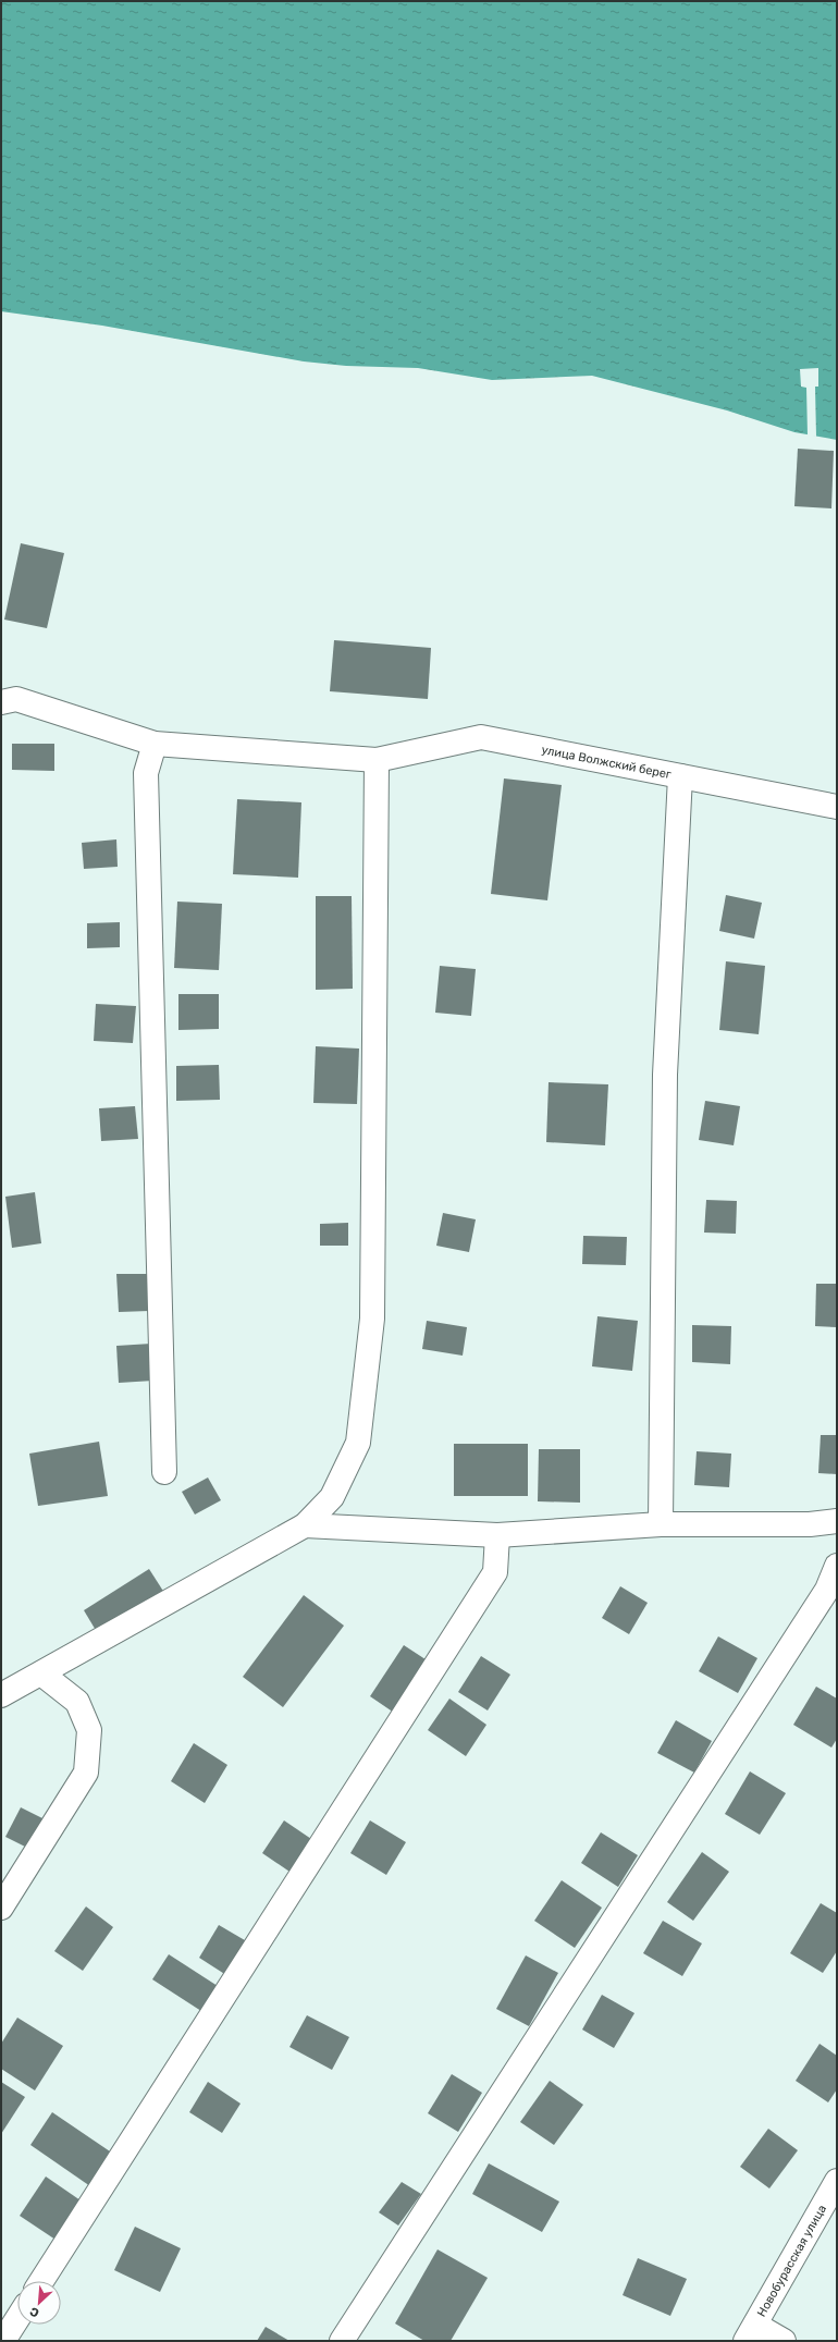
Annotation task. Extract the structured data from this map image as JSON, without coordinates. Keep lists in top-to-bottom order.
{
  "streets": {
    "street": ["улица Волжский берег", "Новобурасская улица"]
  },
  "north": "bottom left"
}
